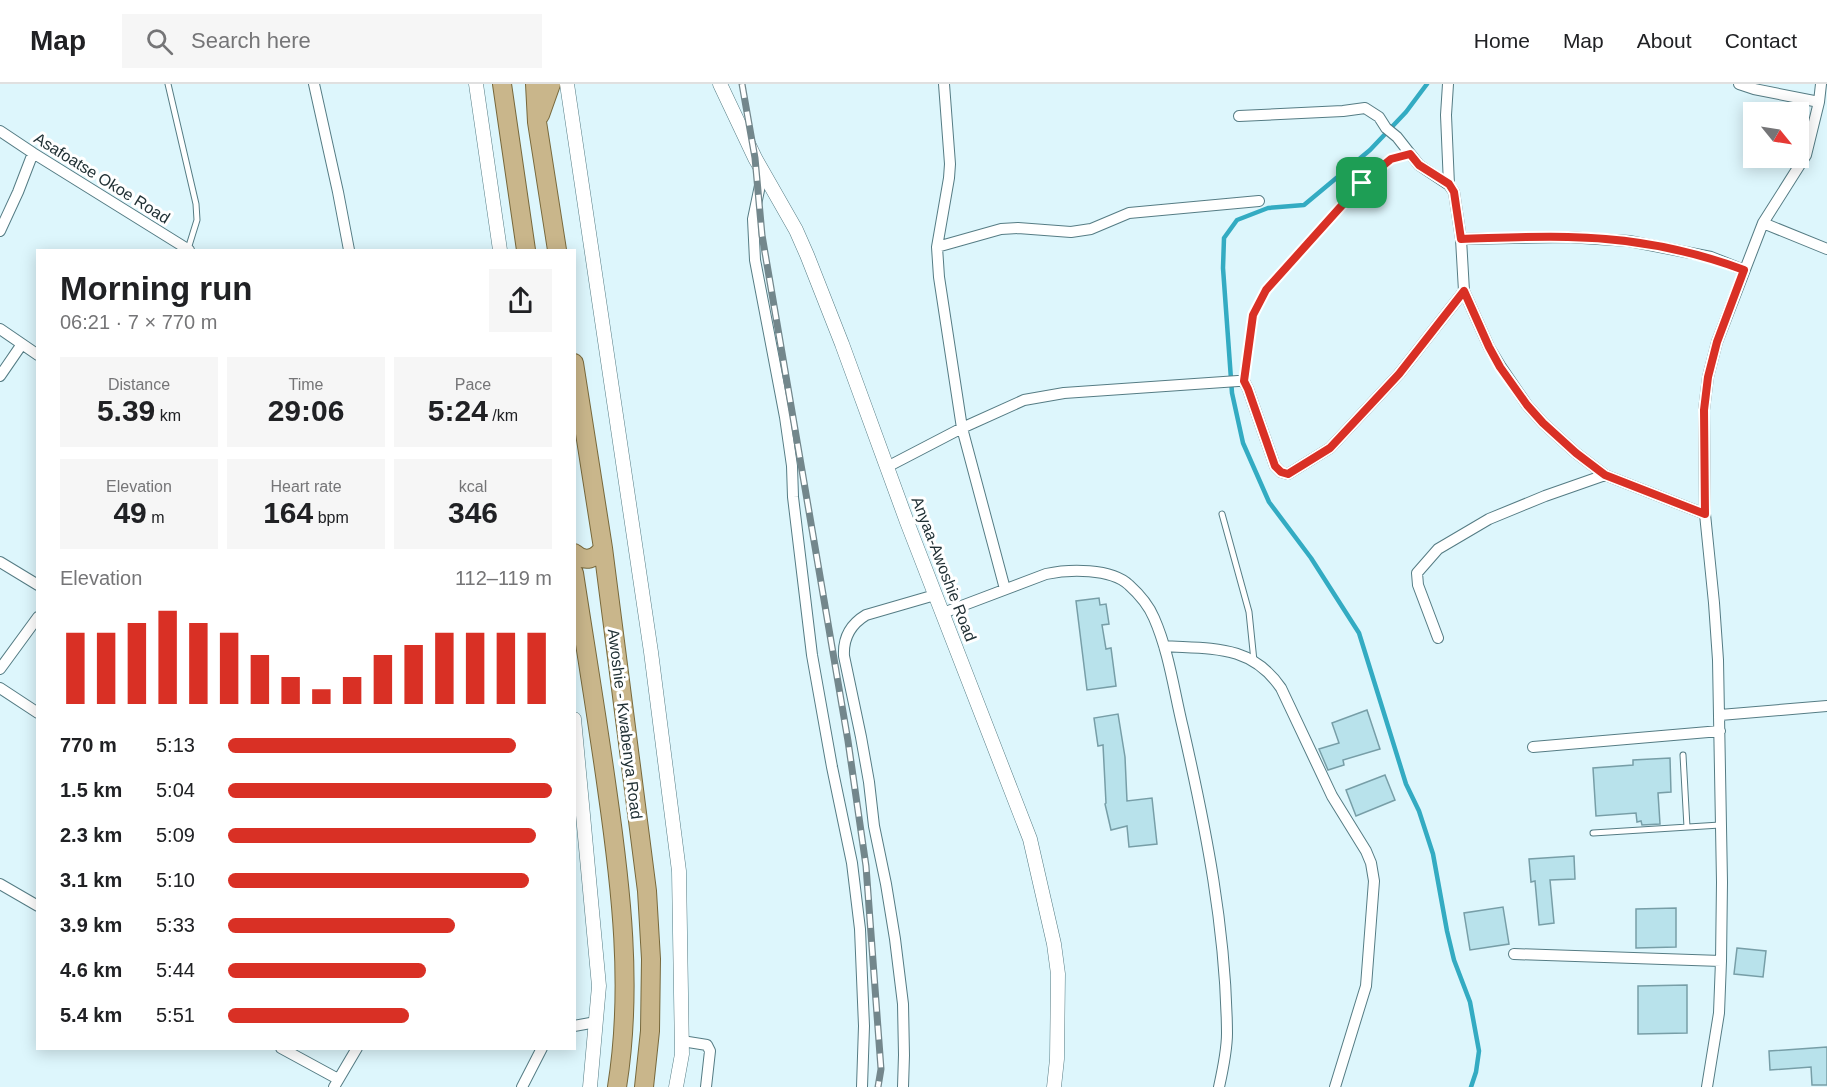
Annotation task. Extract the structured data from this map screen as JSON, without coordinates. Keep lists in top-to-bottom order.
{
  "streets": {
    "main road": ["Awoshie - Kwabenya Road"],
    "street": ["Asafoatse Okoe Road", "Anyaa-Awoshie Road"]
  },
  "north": "bottom right",
  "page": {
    "header": "Map",
    "search": "Search here",
    "nav": [
      "Home",
      "Map",
      "About",
      "Contact"
    ],
    "heading": ["Morning run", "06:21 · 7 × 770 m"],
    "stats": [
      ["Distance", "5.39 km"],
      ["Time", "29:06"],
      ["Pace", "5:24 /km"],
      ["Elevation", "49 m"],
      ["Heart rate", "164 bpm"],
      ["kcal", "346"]
    ],
    "chart": ["Elevation", "112–119 m"],
    "list": [
      {
        "name": "770 m",
        "note": "5:13"
      },
      {
        "name": "1.5 km",
        "note": "5:04"
      },
      {
        "name": "2.3 km",
        "note": "5:09"
      },
      {
        "name": "3.1 km",
        "note": "5:10"
      },
      {
        "name": "3.9 km",
        "note": "5:33"
      },
      {
        "name": "4.6 km",
        "note": "5:44"
      },
      {
        "name": "5.4 km",
        "note": "5:51"
      }
    ]
  }
}
